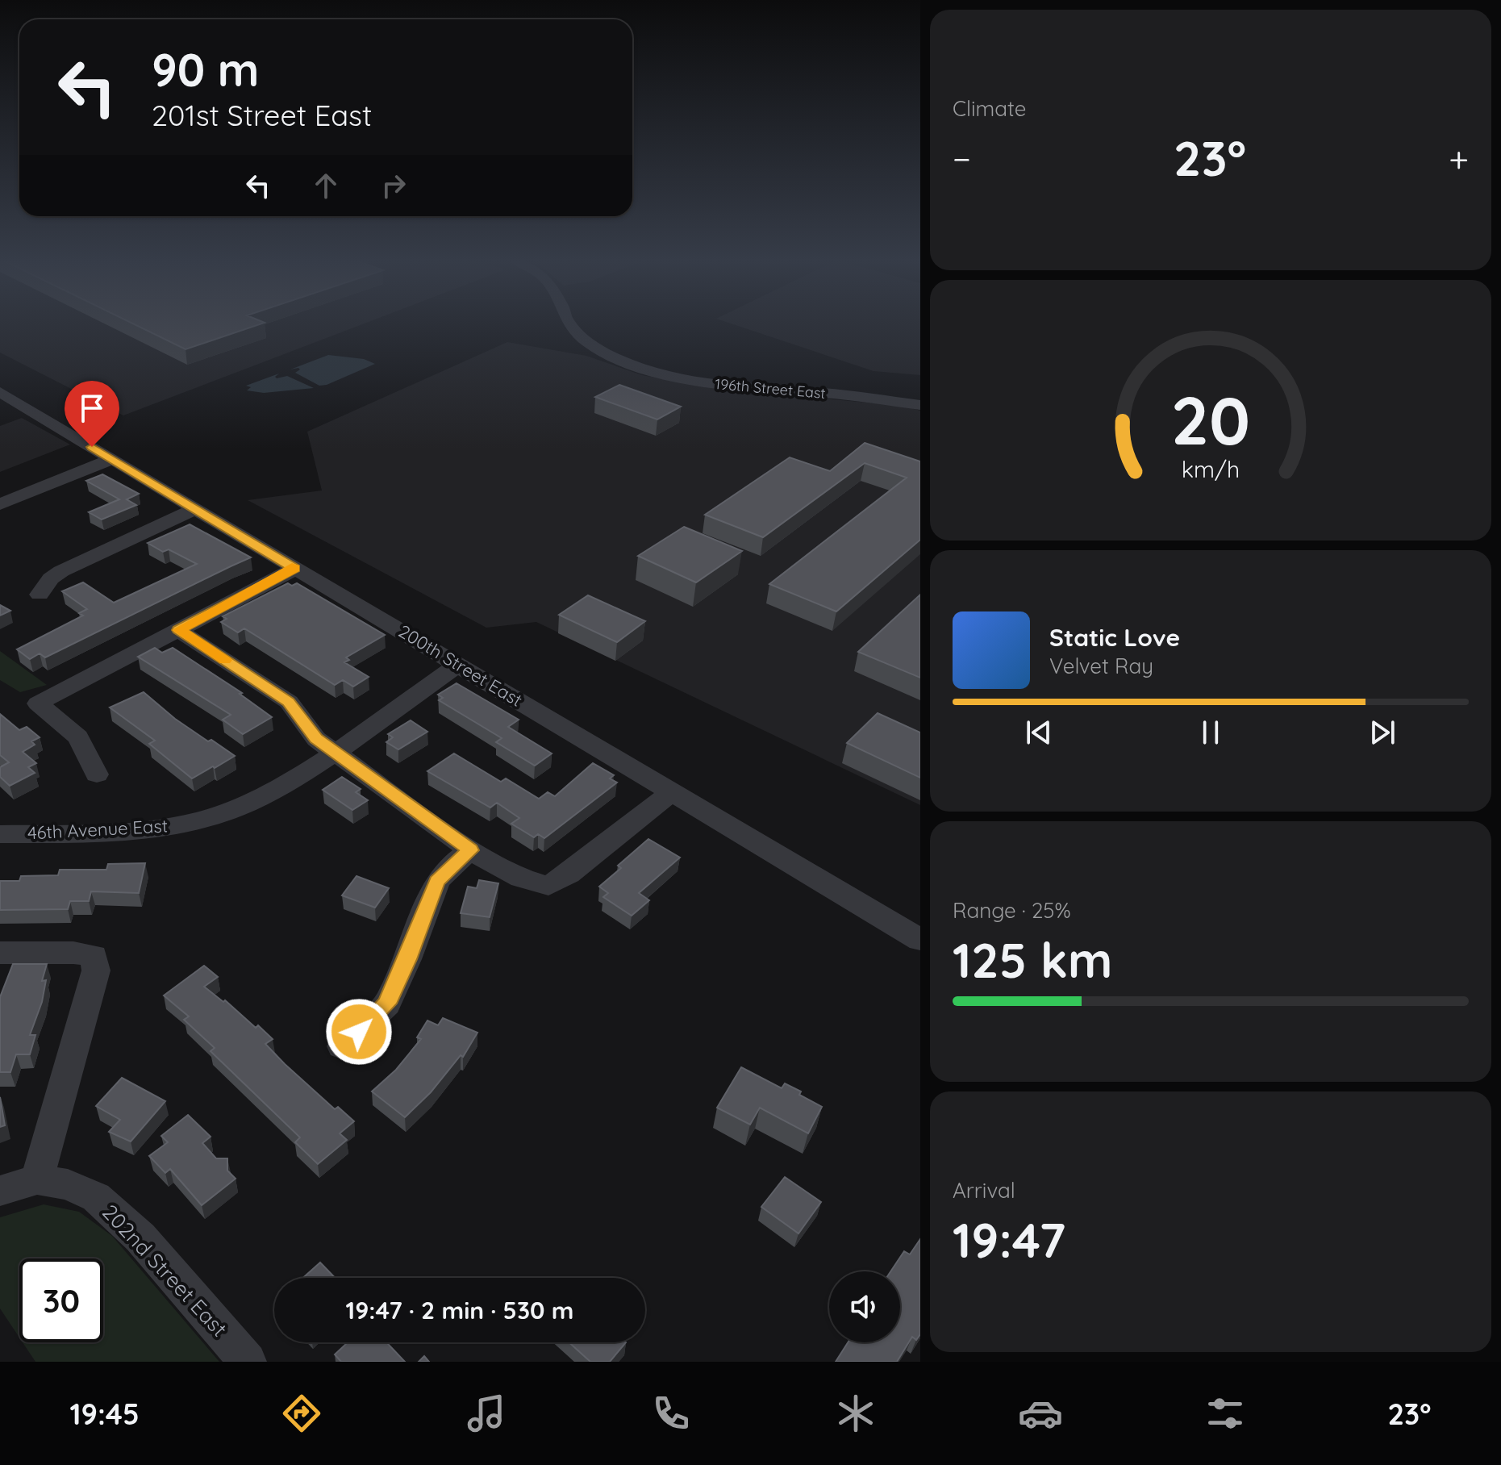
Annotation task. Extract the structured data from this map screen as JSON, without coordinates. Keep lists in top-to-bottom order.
{
  "streets": {
    "street": [
      "196th Street East",
      "200th Street East",
      "46th Avenue East",
      "202nd Street East"
    ]
  },
  "crossings": [
    ["200th Street East", "46th Avenue East"]
  ],
  "page": {
    "tile": [
      "Climate",
      ["Range · 25%", "125 km"],
      ["Arrival", "19:47"]
    ],
    "turn": ["90 m", "201st Street East"],
    "heat": ["−", "23°", "+"],
    "song": ["Static Love", "Velvet Ray"],
    "limit": "30",
    "trip": "19:47 · 2 min · 530 m",
    "tabs": ["19:45", "23°"],
    "gauge": ["20", "km/h"]
  }
}
